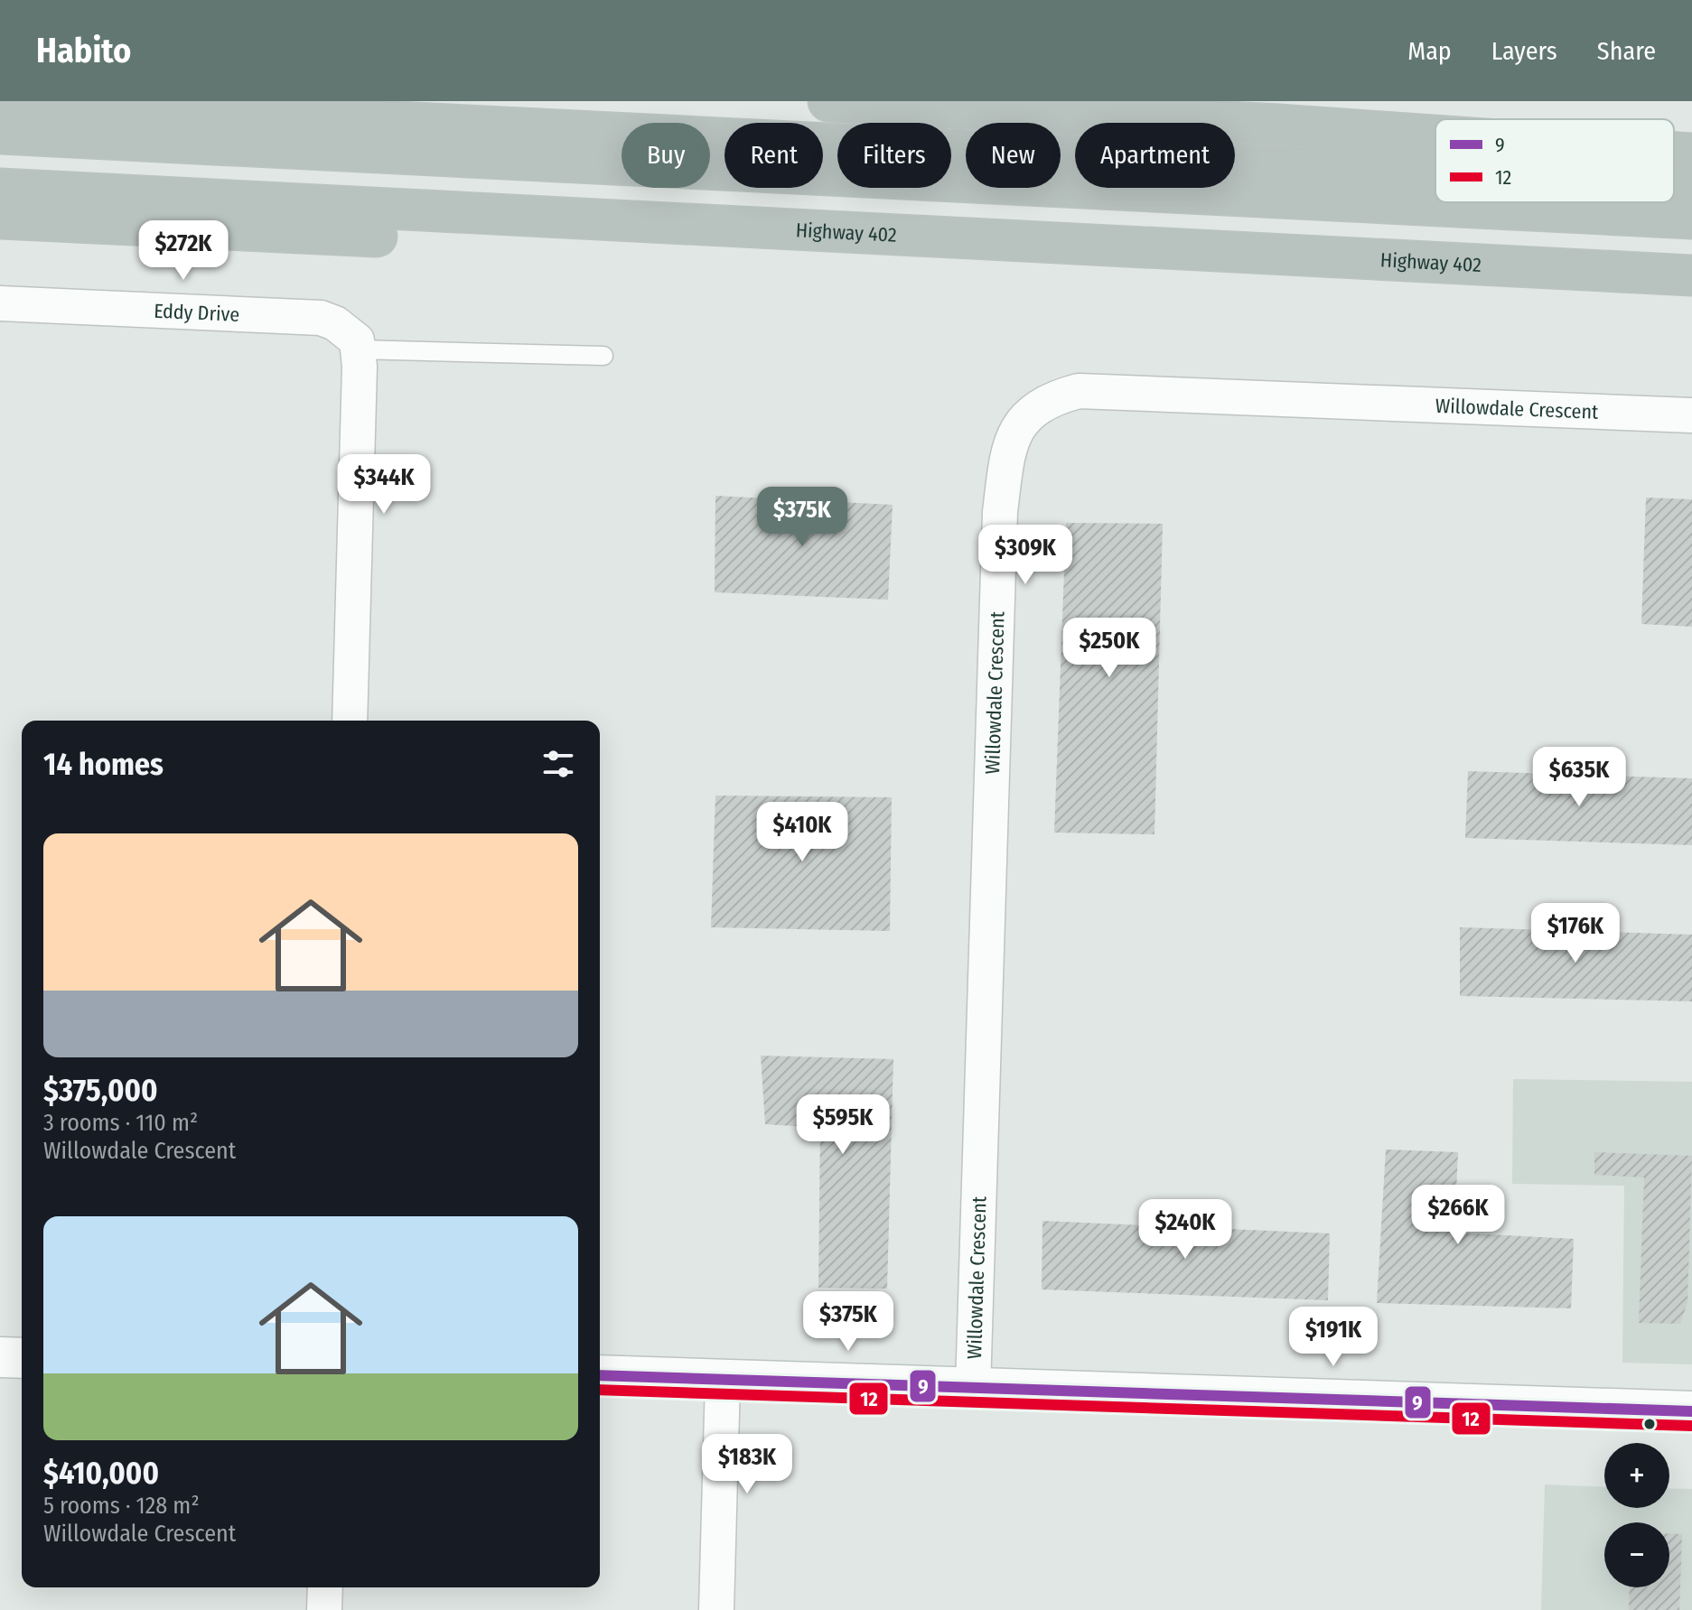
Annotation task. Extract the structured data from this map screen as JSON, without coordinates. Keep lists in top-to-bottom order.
{
  "streets": {
    "highway": ["Highway 402"],
    "street": ["Eddy Drive", "Willowdale Crescent"]
  },
  "lines": ["transit line 9", "transit line 12"],
  "legend": ["9", "12"],
  "page": {
    "header": "Habito",
    "nav": ["Map", "Layers", "Share"],
    "chip": [
      "Buy",
      "Rent",
      "Filters",
      "New",
      "Apartment"
    ],
    "price": [
      "$272K",
      "$344K",
      "$375K",
      "$309K",
      "$250K",
      "$635K",
      "$410K",
      "$176K",
      "$595K",
      "$266K",
      "$240K",
      "$375K",
      "$191K",
      "$183K"
    ],
    "heading": "14 homes",
    "list": [
      {
        "name": "$375,000",
        "note": "3 rooms · 110 m² · Willowdale Crescent"
      },
      {
        "name": "$410,000",
        "note": "5 rooms · 128 m² · Willowdale Crescent"
      }
    ],
    "map_buttons": ["+", "−"]
  }
}
